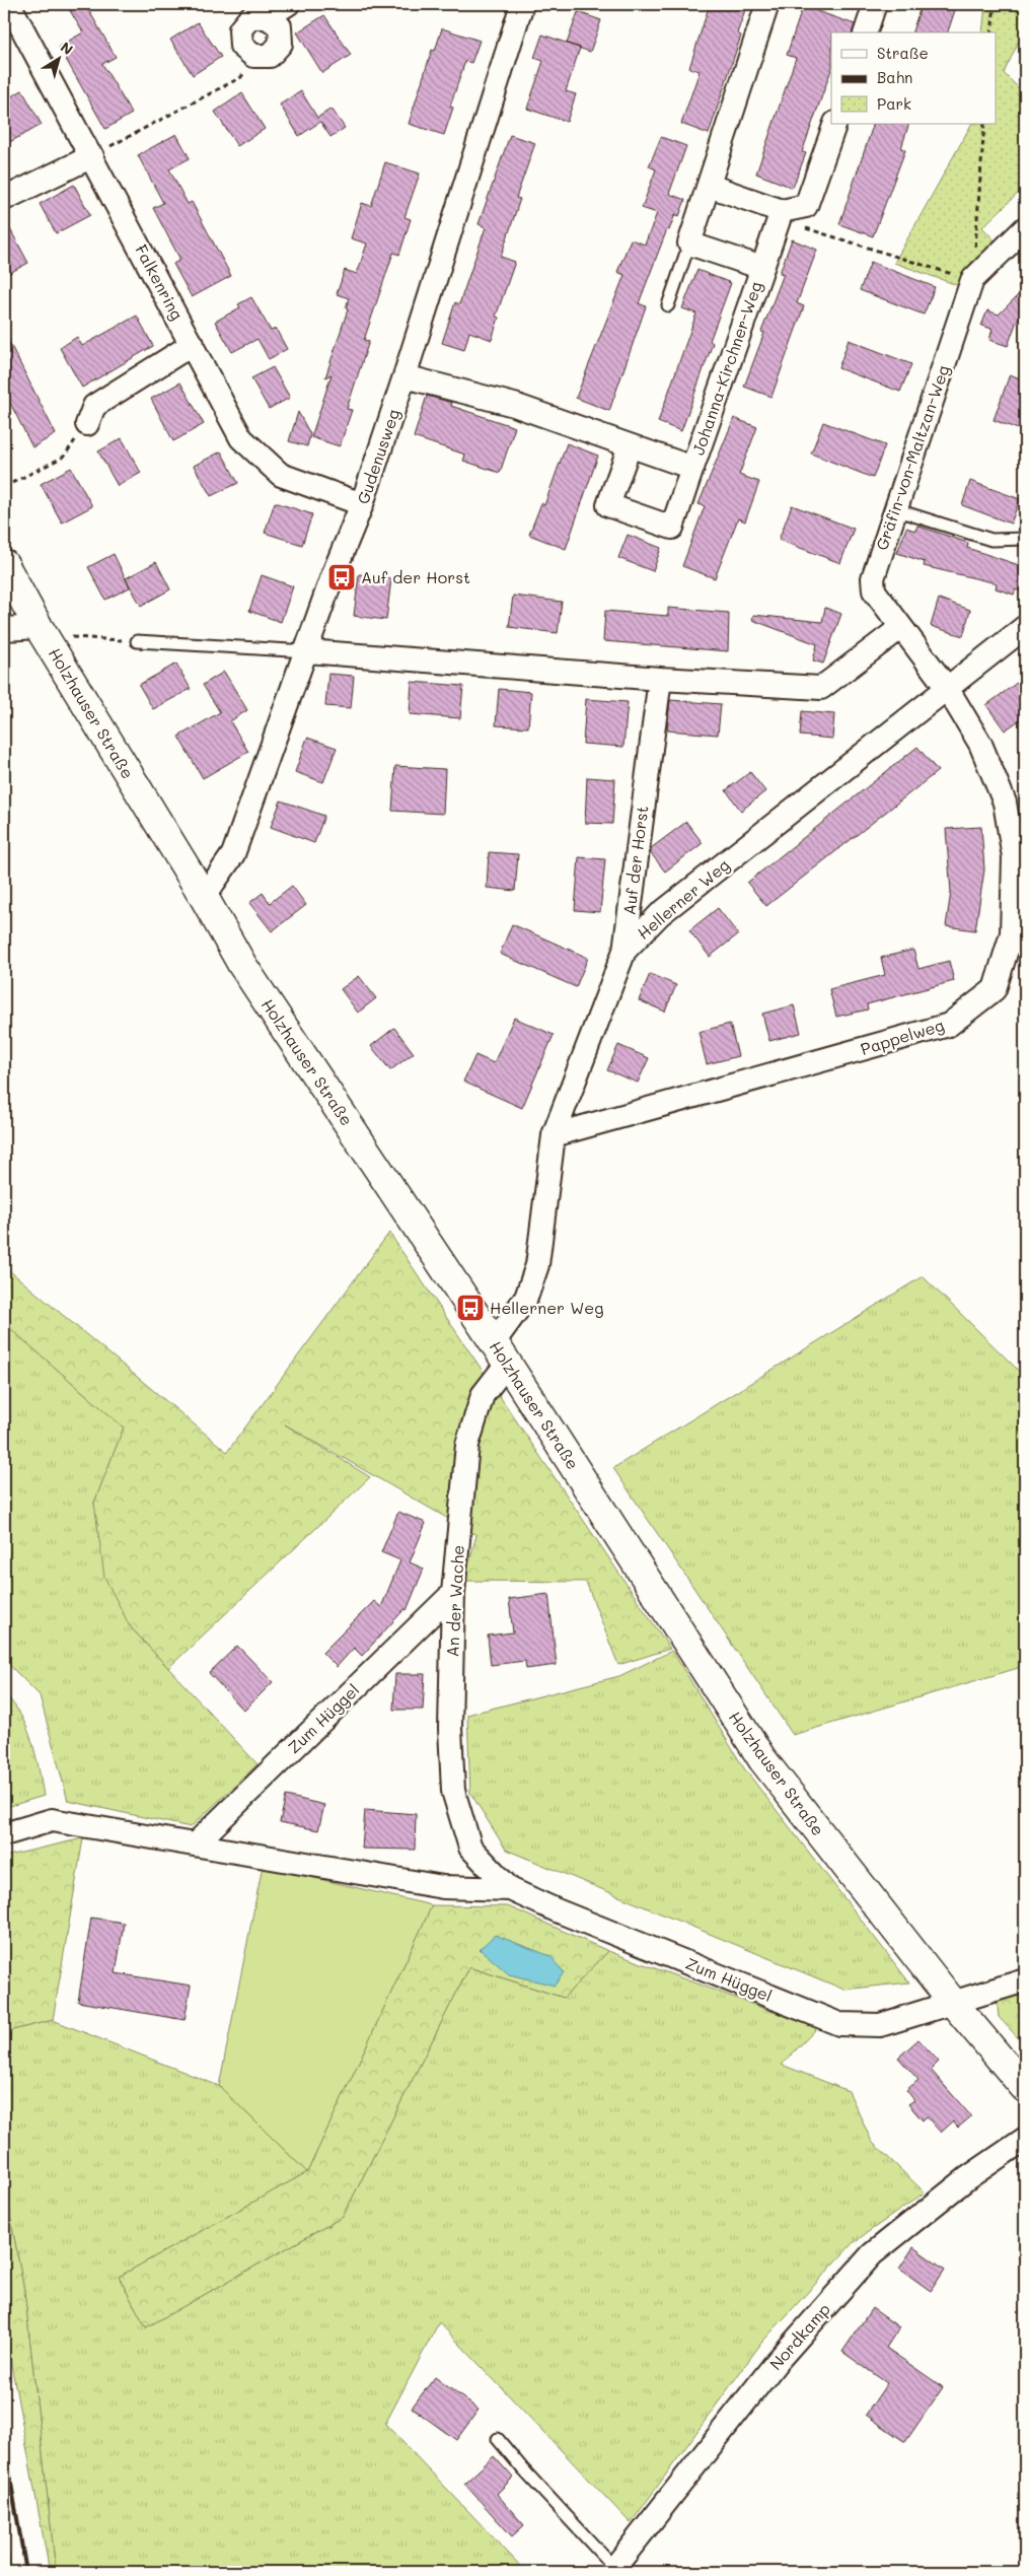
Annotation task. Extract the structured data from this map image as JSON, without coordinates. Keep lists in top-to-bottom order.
{
  "streets": {
    "street": [
      "Falkenring",
      "Johanna-Kirchner-Weg",
      "Gudenusweg",
      "Gräfin-von-Maltzan-Weg",
      "Holzhauser Straße",
      "Auf der Horst",
      "Hellerner Weg",
      "Pappelweg",
      "An der Wache",
      "Zum Hüggel",
      "Nordkamp"
    ]
  },
  "crossings": [
    ["Falkenring", "Gudenusweg"],
    ["Johanna-Kirchner-Weg", "Gudenusweg"],
    ["Gudenusweg", "Holzhauser Straße"],
    ["Gräfin-von-Maltzan-Weg", "Hellerner Weg"],
    ["Gräfin-von-Maltzan-Weg", "Pappelweg"],
    ["Holzhauser Straße", "Hellerner Weg"],
    ["Holzhauser Straße", "An der Wache"],
    ["Holzhauser Straße", "Zum Hüggel"],
    ["Auf der Horst", "Hellerner Weg"],
    ["Hellerner Weg", "Pappelweg"],
    ["Hellerner Weg", "An der Wache"],
    ["An der Wache", "Zum Hüggel"]
  ],
  "places": {
    "bus stop": ["Auf der Horst", "Hellerner Weg"]
  },
  "legend": ["Straße", "Bahn", "Park"],
  "north": "top right"
}
